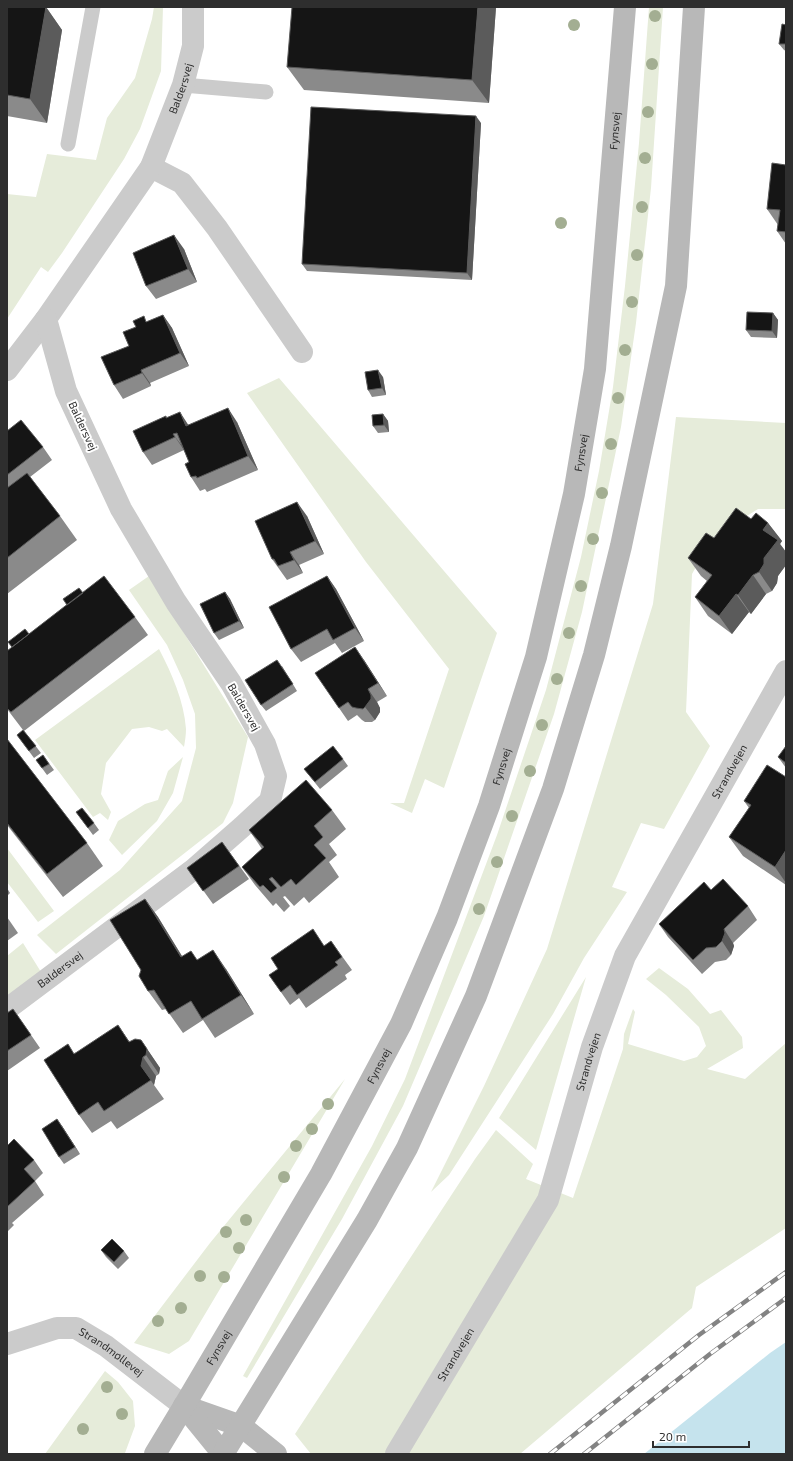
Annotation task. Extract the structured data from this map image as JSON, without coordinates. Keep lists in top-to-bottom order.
{
  "streets": {
    "main road": ["Fynsvej"],
    "street": ["Baldersvej", "Strandvejen", "Strandmøllevej"]
  },
  "crossings": [
    ["Fynsvej", "Strandmøllevej"]
  ],
  "scale_bar": "20 m"
}
